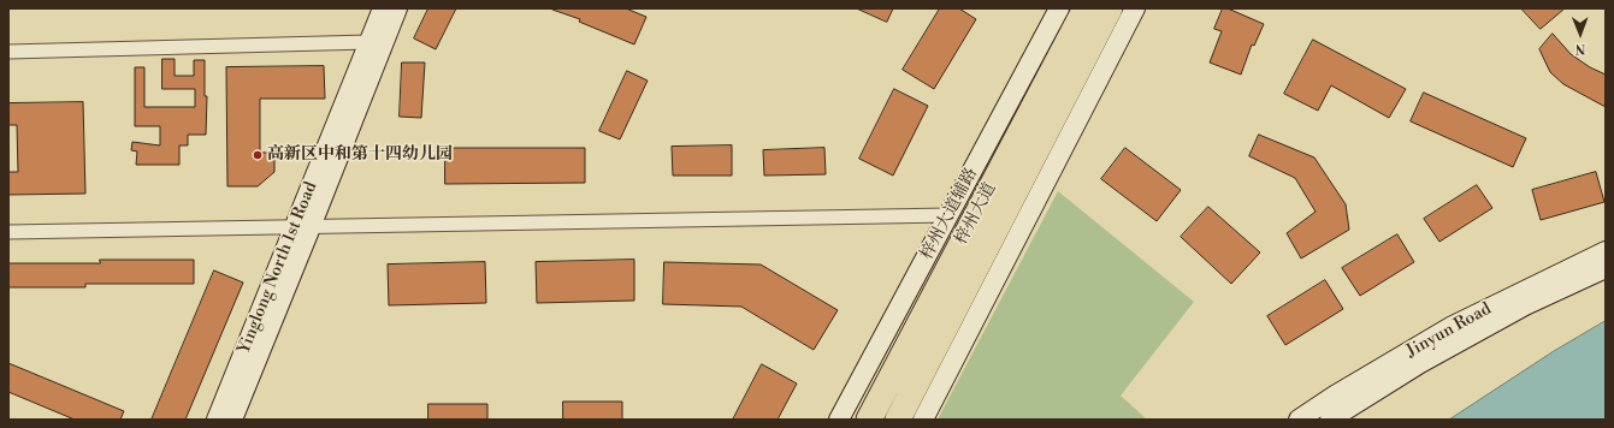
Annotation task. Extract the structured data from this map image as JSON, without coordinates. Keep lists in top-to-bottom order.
{
  "streets": {
    "highway": ["梓州大道"],
    "street": ["梓州大道辅路", "Yinglong North 1st Road", "Jinyun Road"]
  },
  "places": ["高新区中和第十四幼儿园"],
  "north": "bottom"
}
